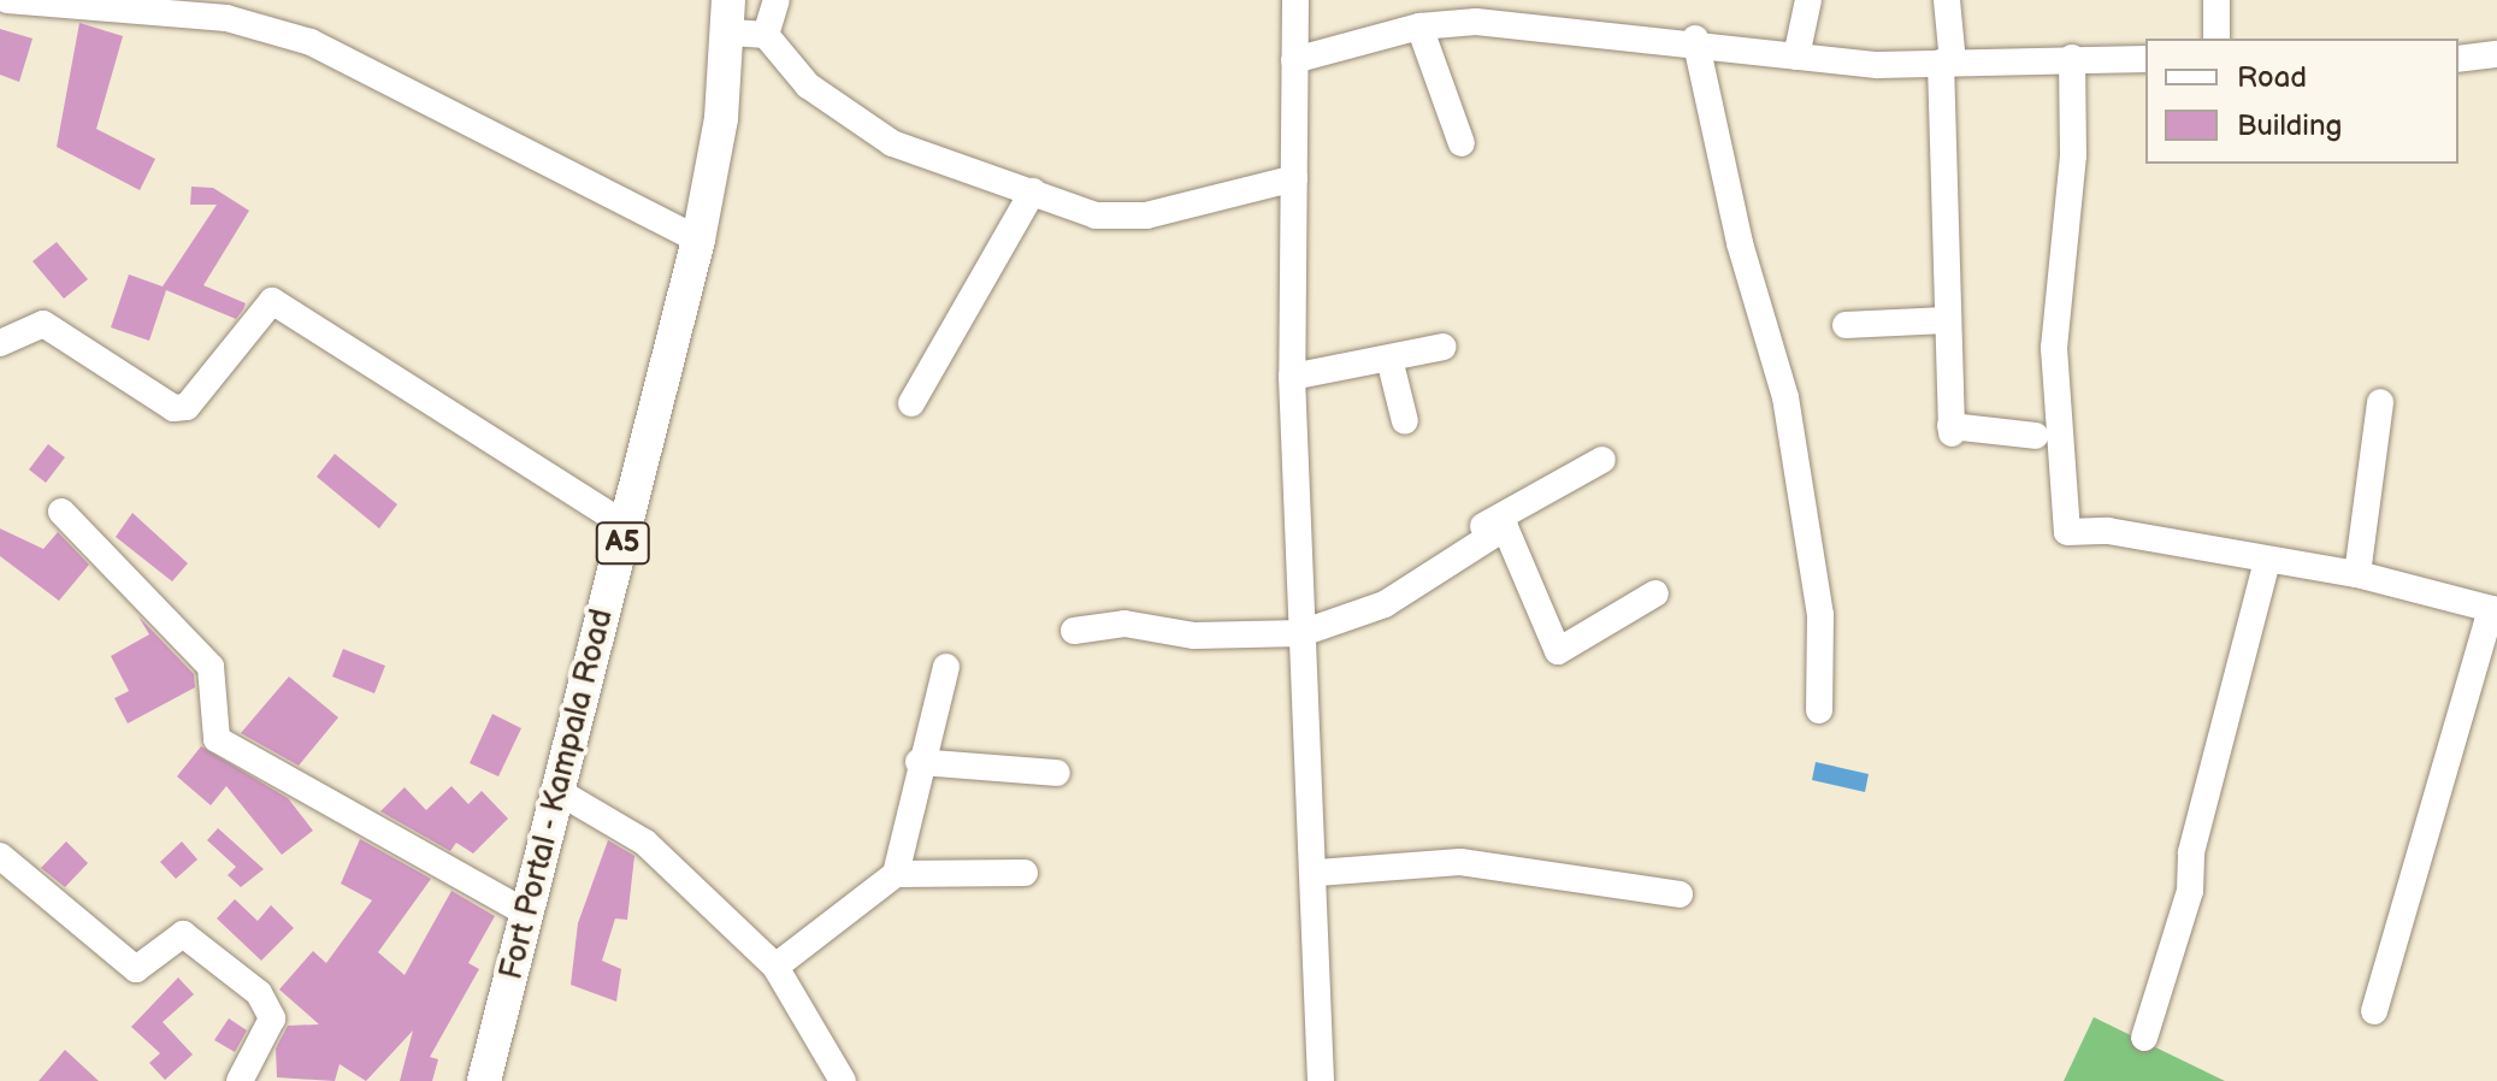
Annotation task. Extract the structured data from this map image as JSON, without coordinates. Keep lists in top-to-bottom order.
{
  "streets": {
    "main road": ["A5", "Fort Portal - Kampala Road"]
  },
  "legend": ["Road", "Building"]
}
